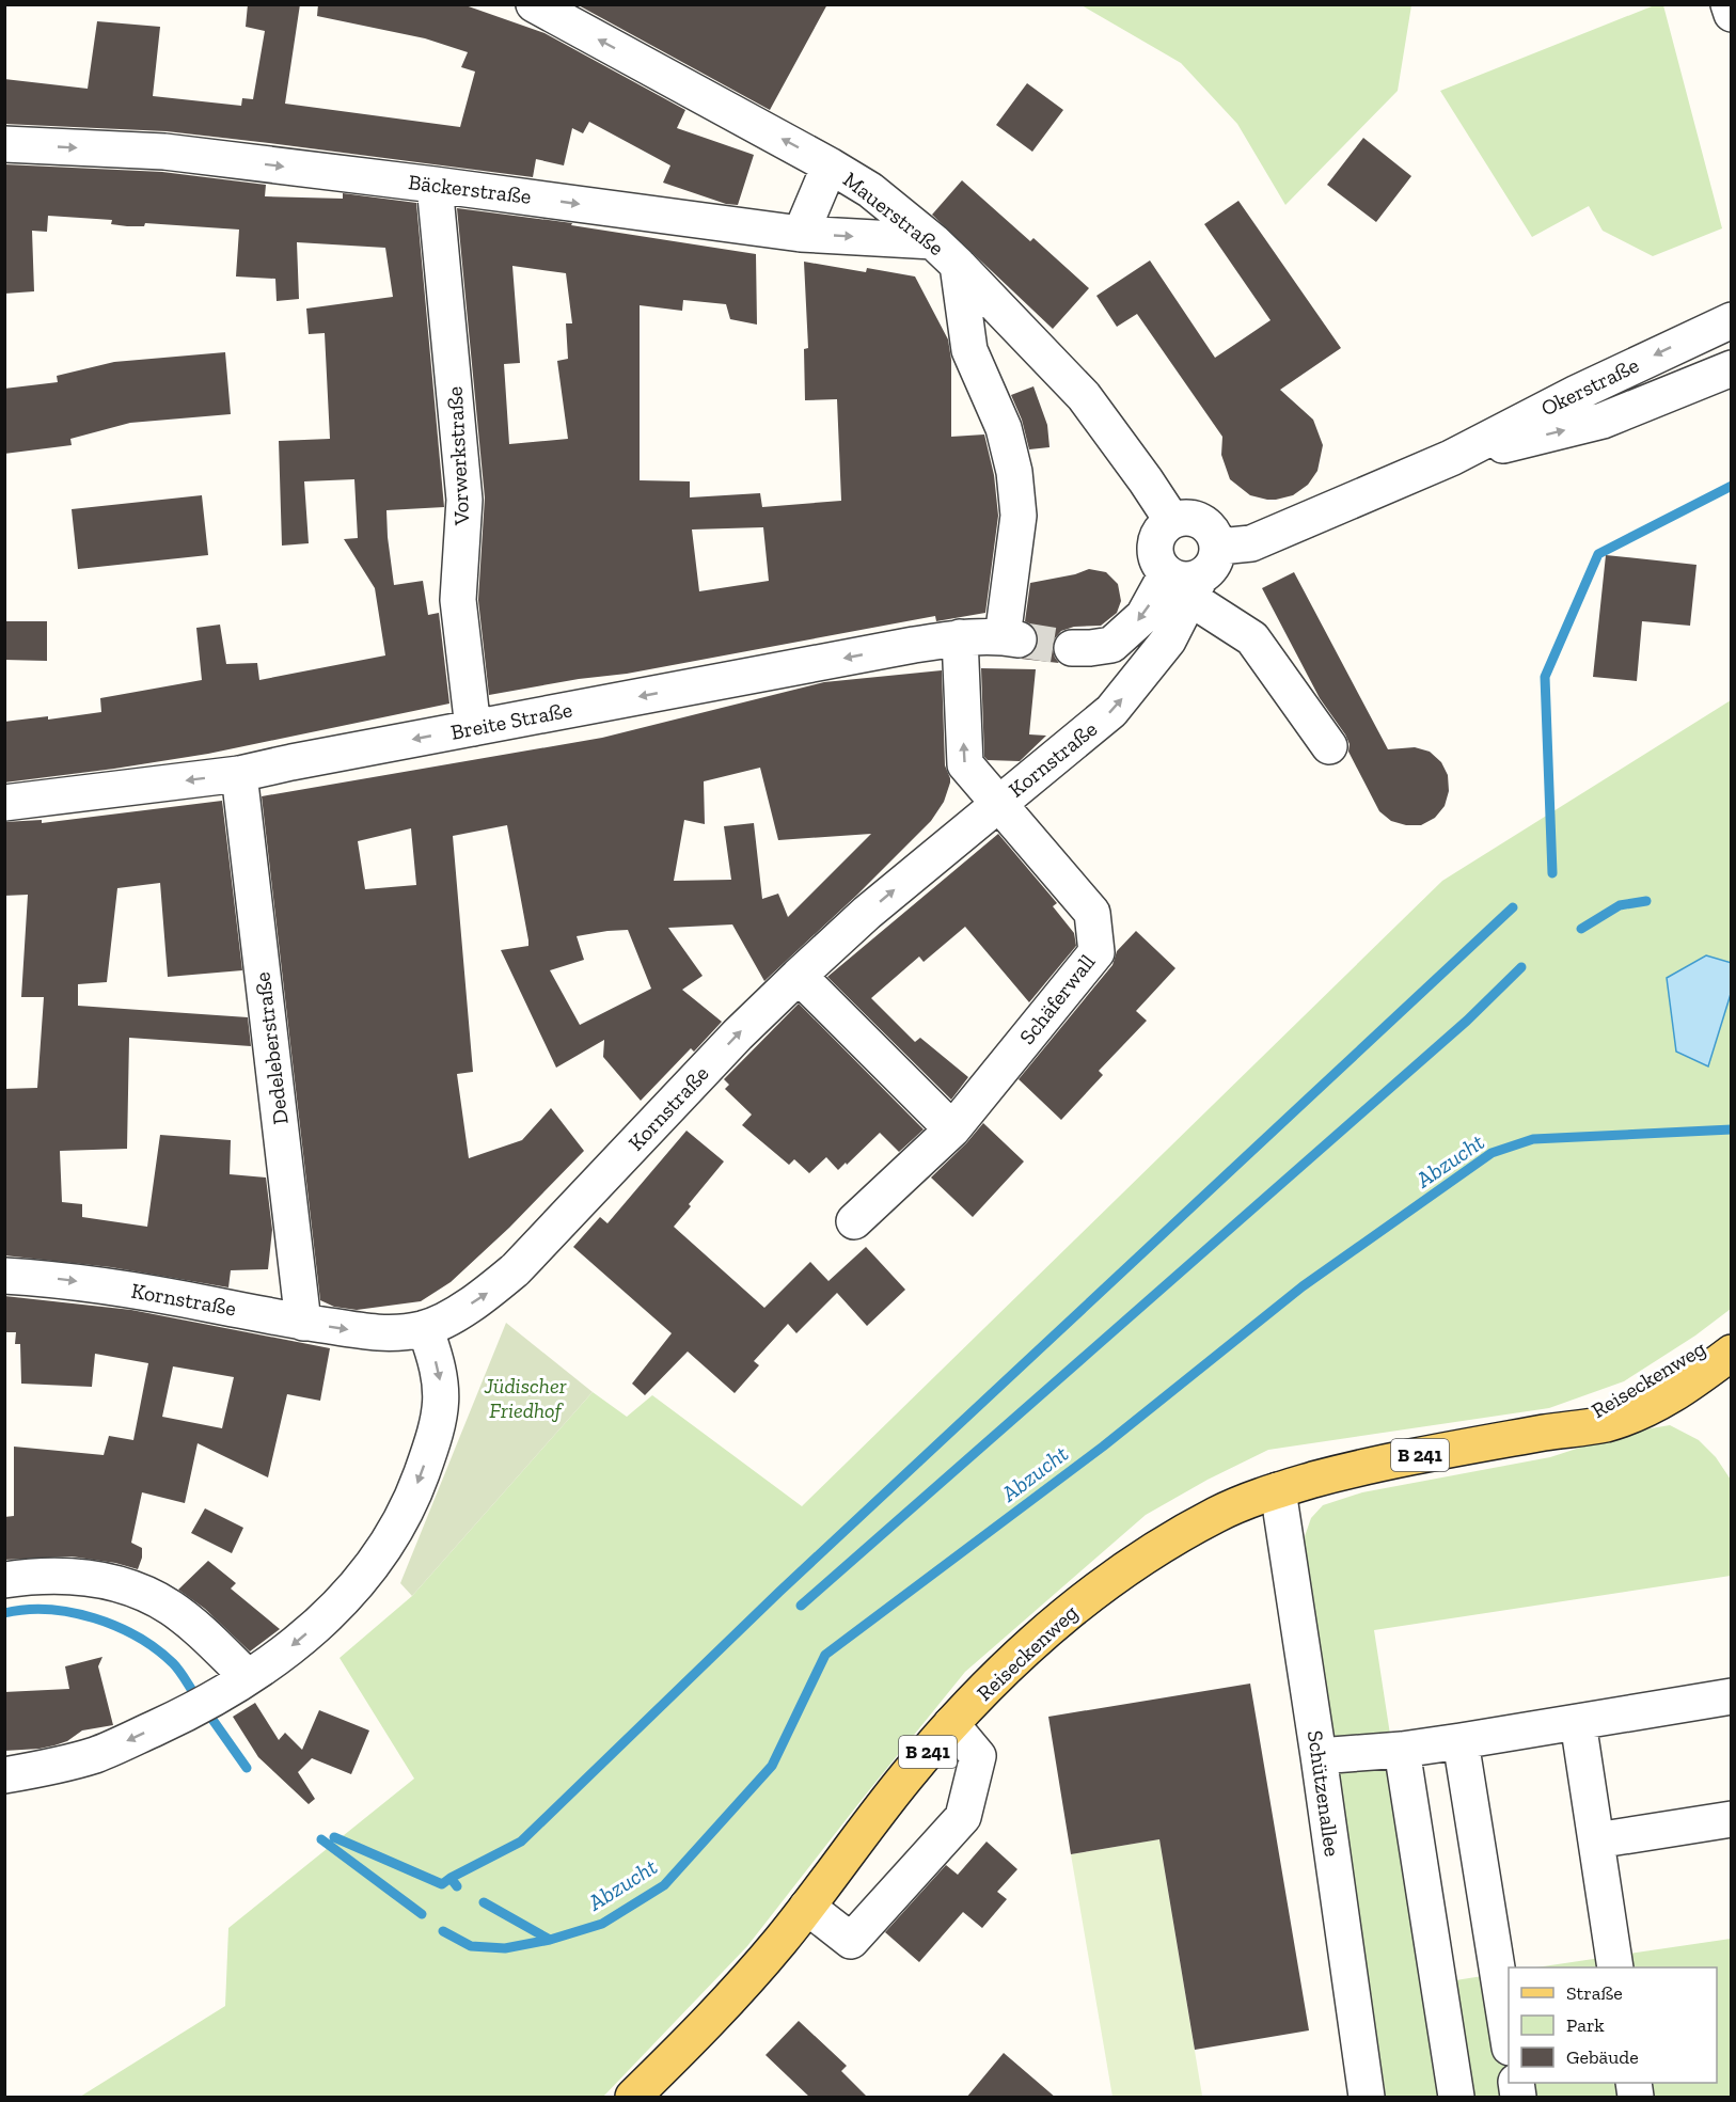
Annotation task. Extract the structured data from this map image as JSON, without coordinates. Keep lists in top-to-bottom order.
{
  "streets": {
    "main road": ["Reiseckenweg", "B 241"],
    "street": [
      "Bäckerstraße",
      "Mauerstraße",
      "Okerstraße",
      "Vorwerkstraße",
      "Breite Straße",
      "Kornstraße",
      "Schäferwall",
      "Dedeleberstraße",
      "Schützenallee"
    ]
  },
  "crossings": [
    ["Bäckerstraße", "Mauerstraße"],
    ["Bäckerstraße", "Vorwerkstraße"],
    ["Bäckerstraße", "Breite Straße"],
    ["Mauerstraße", "Okerstraße"],
    ["Mauerstraße", "Breite Straße"],
    ["Mauerstraße", "Kornstraße"],
    ["Okerstraße", "Kornstraße"],
    ["Vorwerkstraße", "Breite Straße"],
    ["Breite Straße", "Schäferwall"],
    ["Breite Straße", "Dedeleberstraße"],
    ["Kornstraße", "Schäferwall"],
    ["Kornstraße", "Dedeleberstraße"],
    ["Reiseckenweg", "Schützenallee"]
  ],
  "one_way": [
    "Bäckerstraße",
    "Mauerstraße",
    "Breite Straße",
    "Kornstraße"
  ],
  "water": ["Abzucht"],
  "parks": ["Jüdischer Friedhof"],
  "legend": ["Straße", "Park", "Gebäude"]
}
